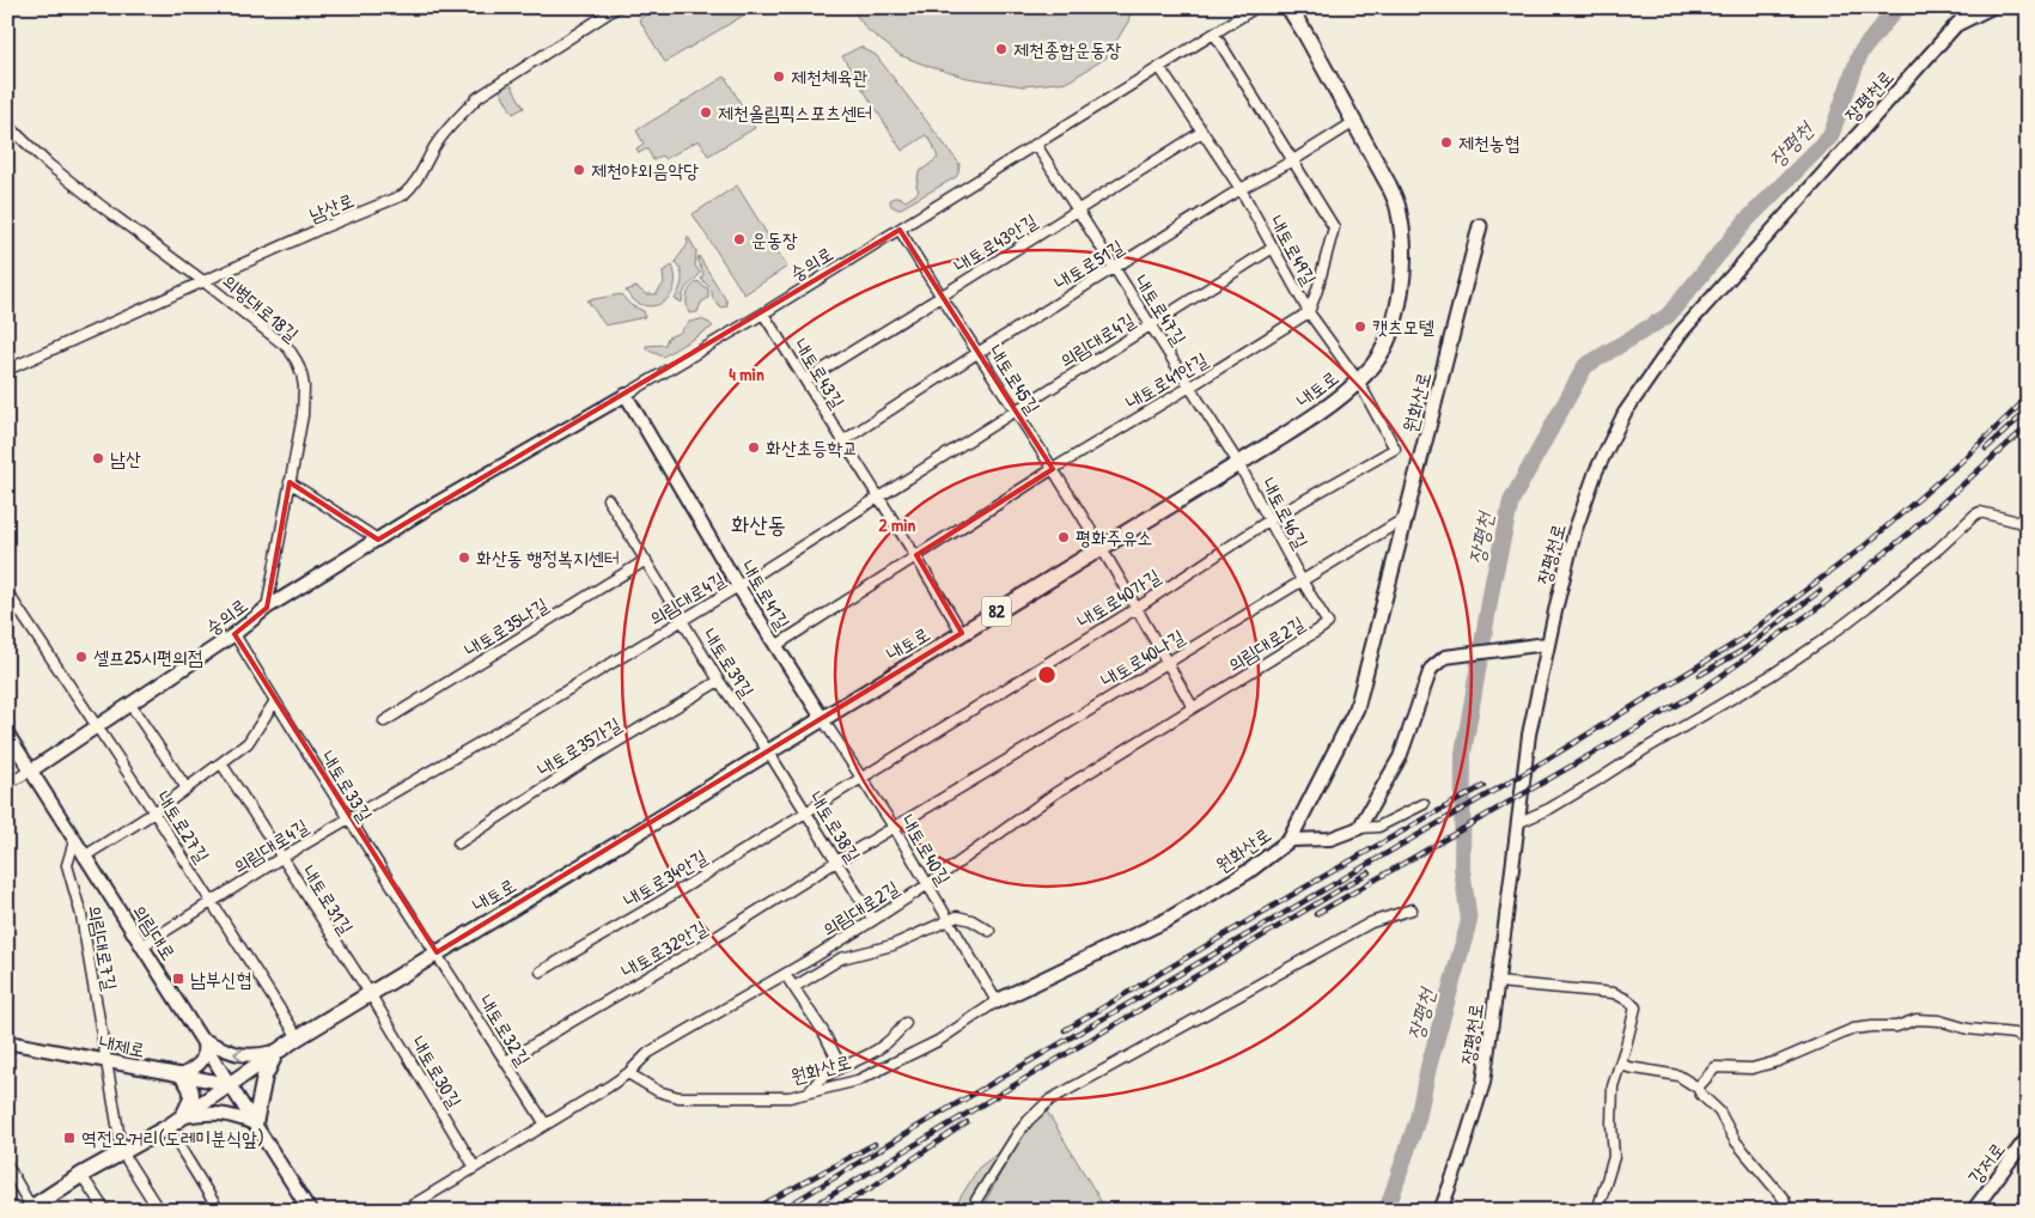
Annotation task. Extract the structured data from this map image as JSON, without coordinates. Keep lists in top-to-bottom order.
{
  "streets": {
    "main road": ["내토로", "원화산로", "82"],
    "street": [
      "장평천로",
      "남산로",
      "내토로43안길",
      "내토로49길",
      "숭의로",
      "내토로51길",
      "의병대로18길",
      "내토로47길",
      "의림대로4길",
      "내토로43길",
      "내토로45길",
      "내토로41안길",
      "내토로46길",
      "내토로41길",
      "내토로40가길",
      "내토로35나길",
      "의림대로2길",
      "내토로40나길",
      "내토로39길",
      "내토로35가길",
      "내토로33길",
      "내토로27길",
      "내토로38길",
      "내토로40길",
      "내토로34안길",
      "내토로31길",
      "의림대로",
      "의림대로7길",
      "내토로32안길",
      "내토로32길",
      "내제로",
      "내토로30길",
      "강저로"
    ]
  },
  "crossings": [
    ["남산로", "의병대로18길"],
    ["내토로43안길", "내토로49길"],
    ["내토로43안길", "내토로47길"],
    ["내토로43안길", "내토로43길"],
    ["내토로43안길", "내토로45길"],
    ["내토로49길", "숭의로"],
    ["내토로49길", "내토로51길"],
    ["내토로49길", "의림대로4길"],
    ["내토로49길", "내토로41안길"],
    ["내토로49길", "내토로"],
    ["내토로49길", "내토로40가길"],
    ["숭의로", "의병대로18길"],
    ["숭의로", "내토로47길"],
    ["숭의로", "내토로43길"],
    ["숭의로", "내토로45길"],
    ["숭의로", "내토로41길"],
    ["숭의로", "내토로33길"],
    ["숭의로", "내토로27길"],
    ["숭의로", "의림대로"],
    ["내토로51길", "내토로47길"],
    ["내토로51길", "내토로43길"],
    ["내토로51길", "내토로45길"],
    ["내토로51길", "내토로"],
    ["내토로47길", "의림대로4길"],
    ["내토로47길", "내토로41안길"],
    ["내토로47길", "내토로"],
    ["내토로47길", "내토로46길"],
    ["의림대로4길", "내토로43길"],
    ["의림대로4길", "내토로45길"],
    ["의림대로4길", "내토로41길"],
    ["의림대로4길", "내토로39길"],
    ["의림대로4길", "내토로33길"],
    ["의림대로4길", "내토로27길"],
    ["의림대로4길", "내토로31길"],
    ["의림대로4길", "의림대로"],
    ["내토로43길", "내토로41안길"],
    ["내토로43길", "내토로"],
    ["내토로45길", "내토로41안길"],
    ["내토로45길", "내토로"],
    ["내토로45길", "내토로40가길"],
    ["내토로45길", "의림대로2길"],
    ["내토로45길", "내토로40나길"],
    ["내토로41안길", "내토로41길"],
    ["내토로", "내토로46길"],
    ["내토로", "내토로41길"],
    ["내토로", "내토로39길"],
    ["내토로", "내토로33길"],
    ["내토로", "내토로27길"],
    ["내토로", "내토로38길"],
    ["내토로", "내토로40길"],
    ["내토로", "내토로31길"],
    ["내토로", "의림대로"],
    ["내토로", "내토로32길"],
    ["내토로", "내제로"],
    ["내토로", "내토로30길"],
    ["원화산로", "의림대로2길"],
    ["원화산로", "내토로40나길"],
    ["원화산로", "내토로40길"],
    ["내토로46길", "내토로40가길"],
    ["내토로46길", "의림대로2길"],
    ["내토로46길", "내토로40나길"],
    ["내토로41길", "내토로40길"],
    ["내토로40가길", "내토로38길"],
    ["내토로40가길", "내토로40길"],
    ["내토로40가길", "내토로34안길"],
    ["내토로35나길", "내토로39길"],
    ["의림대로2길", "내토로38길"],
    ["의림대로2길", "내토로40길"],
    ["의림대로2길", "내토로32길"],
    ["의림대로2길", "내토로30길"],
    ["내토로40나길", "내토로38길"],
    ["내토로40나길", "내토로40길"],
    ["내토로40나길", "내토로32안길"],
    ["내토로39길", "내토로35가길"],
    ["내토로39길", "내토로38길"],
    ["내토로33길", "내토로32길"],
    ["내토로38길", "내토로34안길"],
    ["내토로38길", "내토로32안길"],
    ["내토로31길", "내토로30길"],
    ["의림대로", "의림대로7길"],
    ["의림대로", "내제로"],
    ["의림대로7길", "내제로"],
    ["내토로32안길", "내토로32길"]
  ],
  "districts": ["화산동"],
  "water": ["장평천"],
  "places": {
    "other": [
      "제천종합운동장",
      "제천체육관",
      "제천올림픽스포츠센터",
      "제천농협",
      "제천야외음악당",
      "운동장",
      "캣츠모텔",
      "화산초등학교",
      "남산",
      "평화주유소",
      "화산동 행정복지센터",
      "셀프25시편의점"
    ],
    "transit": ["남부신협", "역전오거리(도레미분식앞)"]
  },
  "rings": ["4 min", "2 min"]
}
